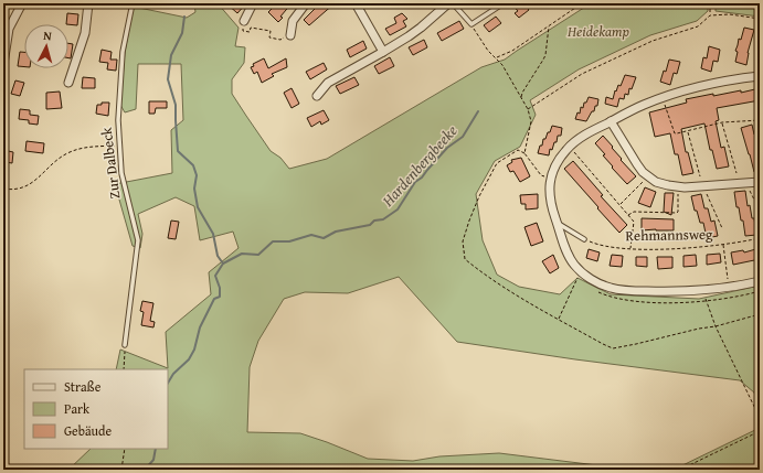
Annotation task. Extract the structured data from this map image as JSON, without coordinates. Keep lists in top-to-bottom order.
{
  "streets": {
    "lane": ["Zur Dalbeck"],
    "path": ["Rehmannsweg"]
  },
  "water": ["Hardenbergbeeke"],
  "parks": ["Heidekamp"],
  "legend": ["Straße", "Park", "Gebäude"],
  "north": "top"
}
